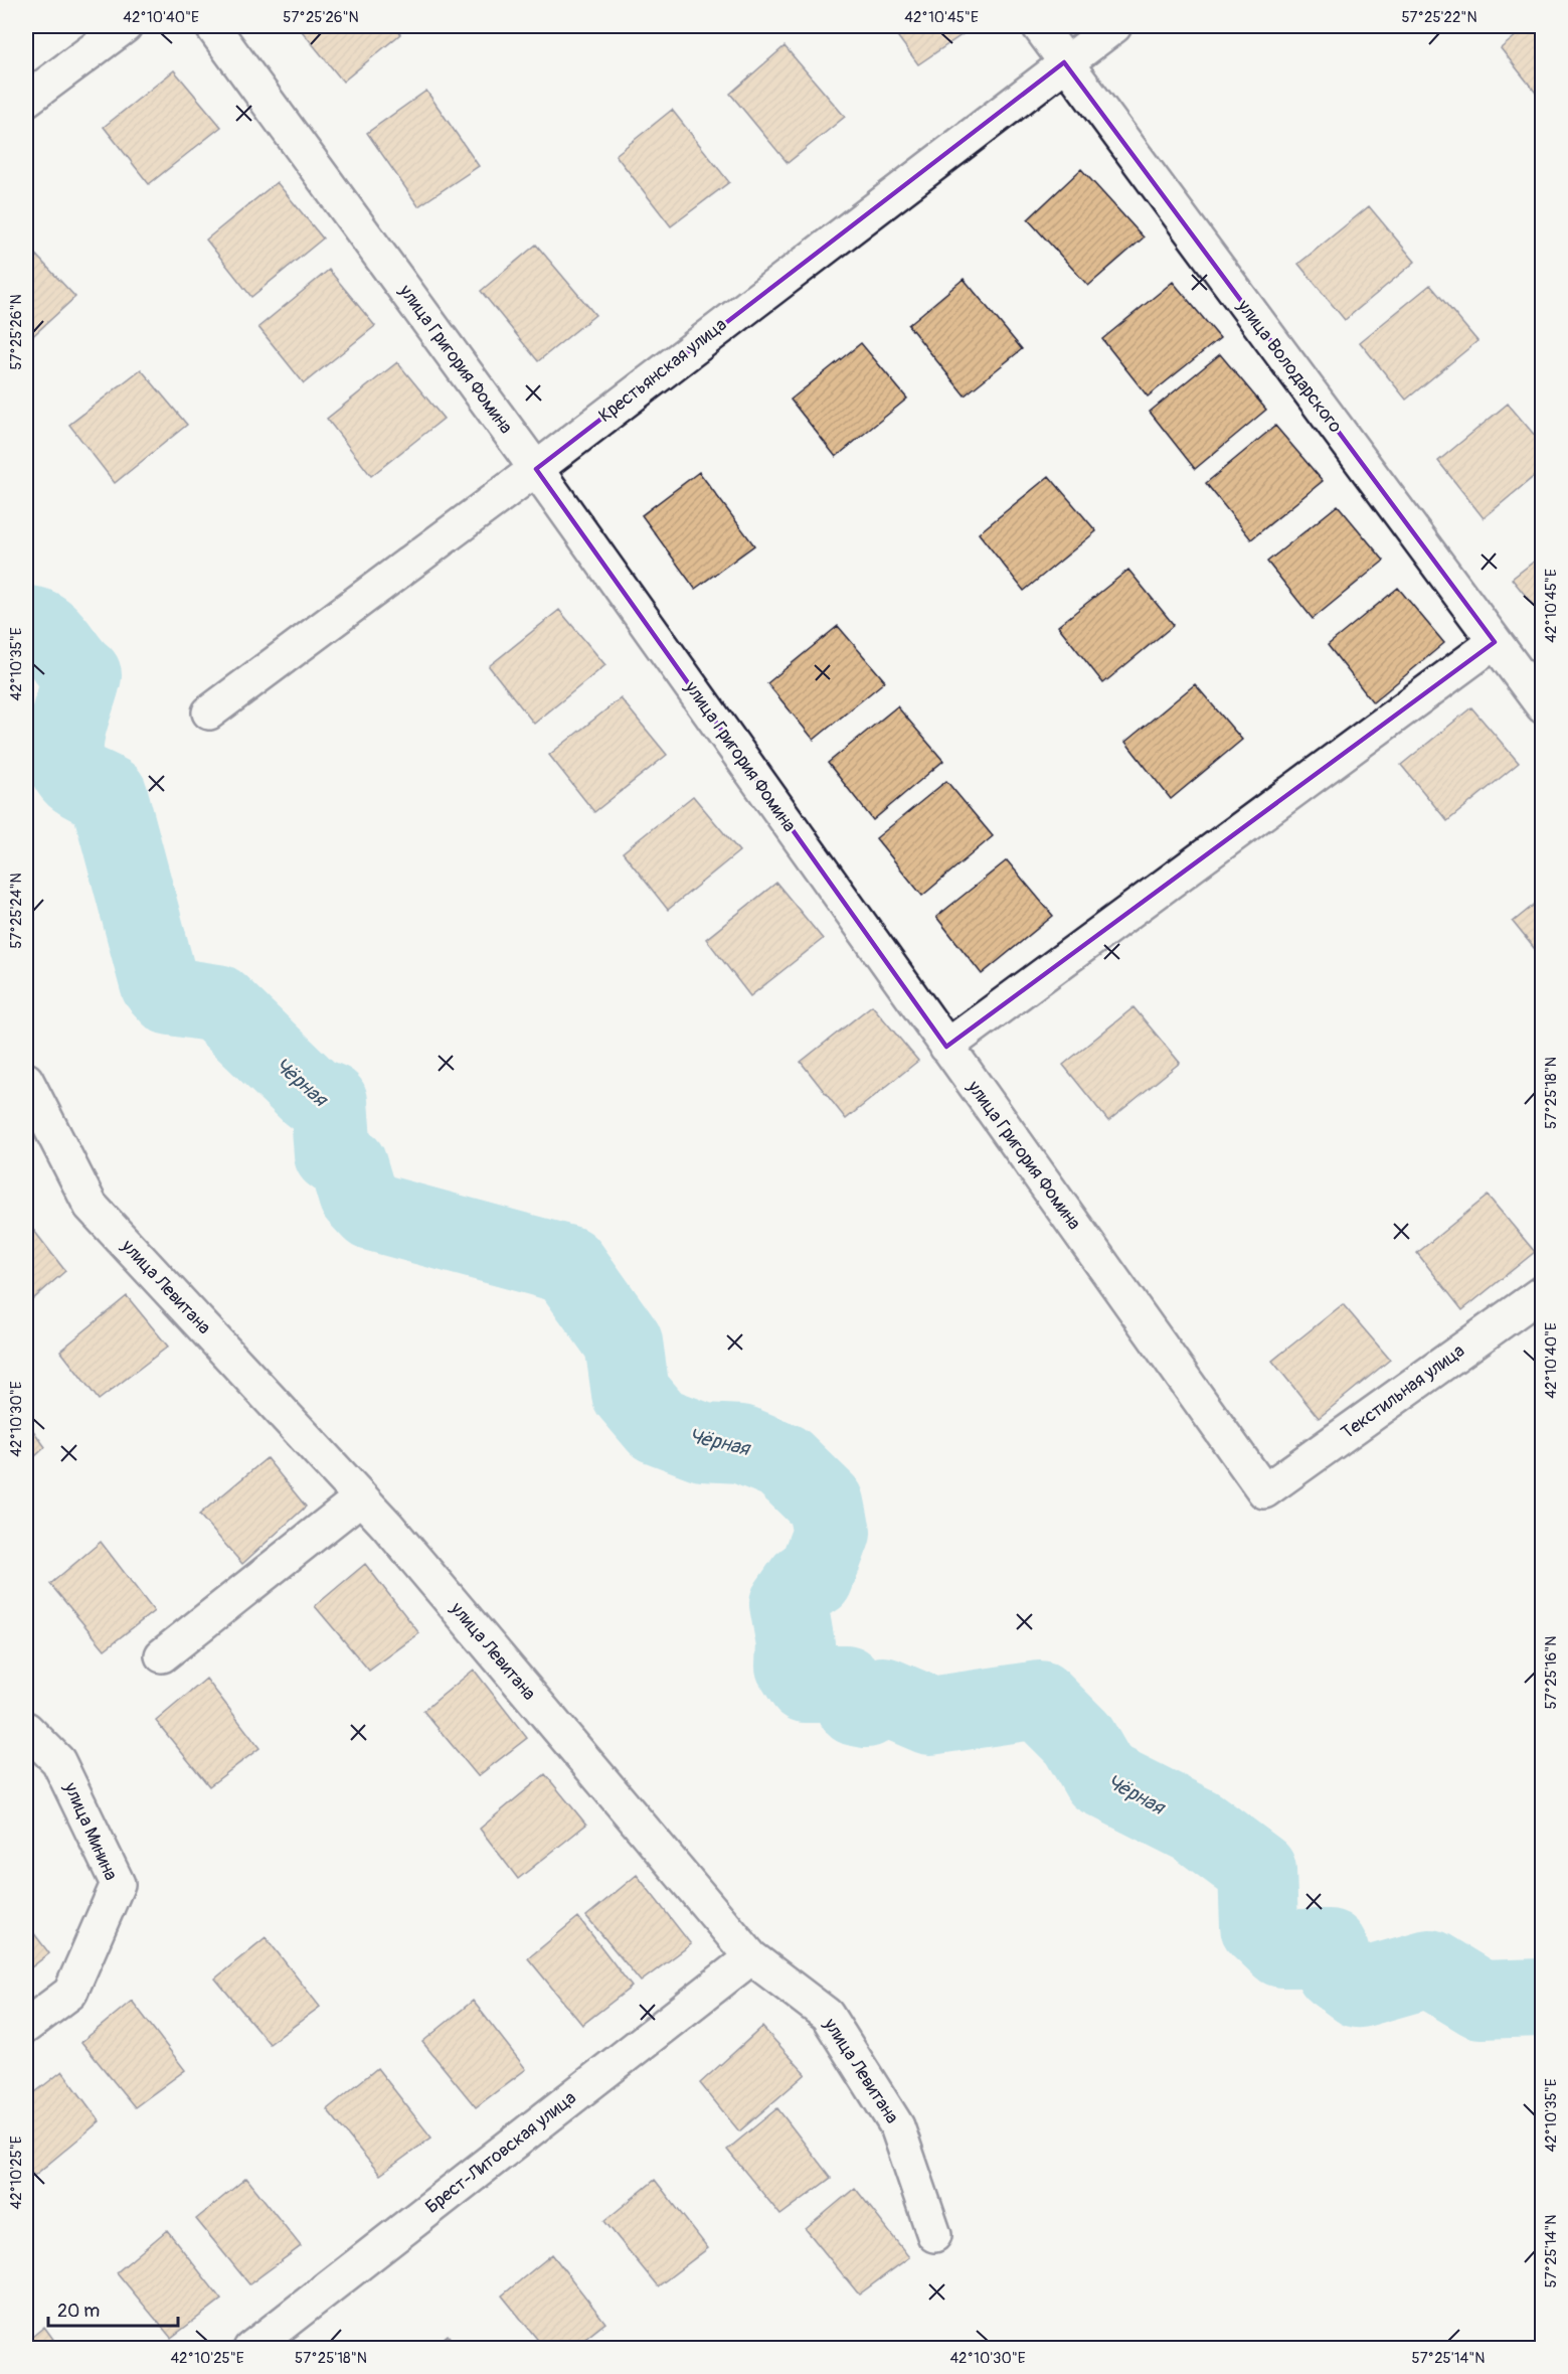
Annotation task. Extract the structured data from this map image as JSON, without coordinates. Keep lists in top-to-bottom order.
{
  "streets": {
    "street": [
      "улица Григория Фомина",
      "улица Володарского",
      "Крестьянская улица",
      "улица Левитана",
      "Текстильная улица",
      "улица Минина",
      "Брест-Литовская улица"
    ]
  },
  "crossings": [
    ["улица Григория Фомина", "Крестьянская улица"],
    ["улица Григория Фомина", "Текстильная улица"],
    ["улица Володарского", "Крестьянская улица"],
    ["улица Левитана", "Брест-Литовская улица"]
  ],
  "water": ["Чёрная"],
  "scale_bar": "20 m",
  "coordinates": [
    "42°10'40\"E",
    "57°25'26\"N",
    "42°10'45\"E",
    "57°25'22\"N",
    "42°10'35\"E",
    "57°25'24\"N",
    "57°25'18\"N",
    "42°10'30\"E",
    "57°25'16\"N",
    "42°10'25\"E",
    "57°25'14\"N"
  ]
}
